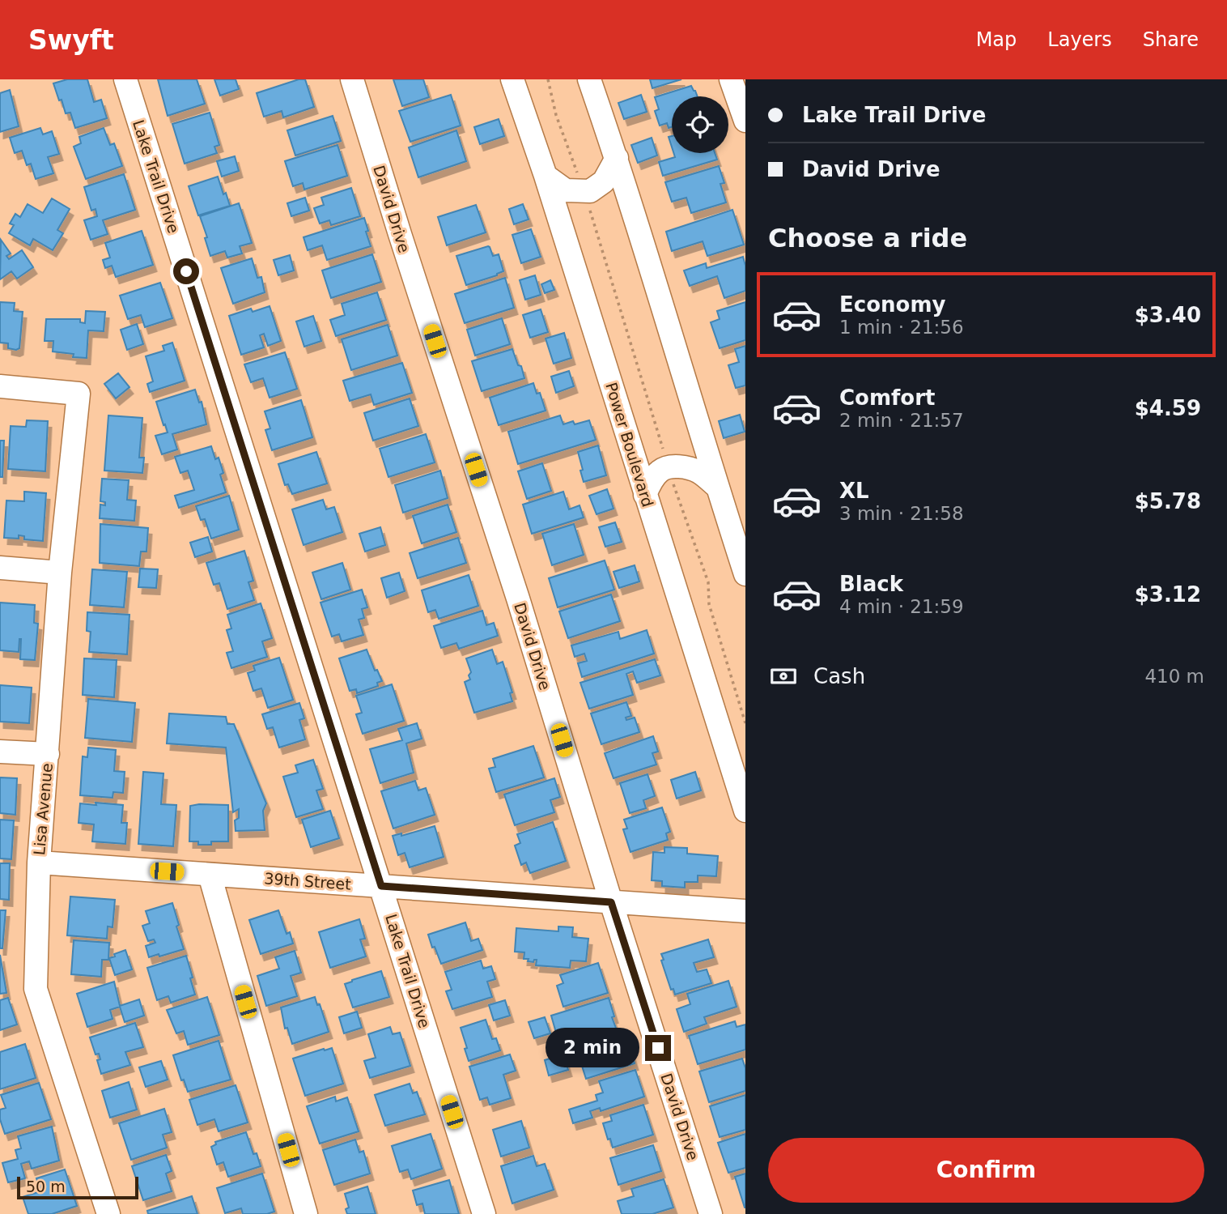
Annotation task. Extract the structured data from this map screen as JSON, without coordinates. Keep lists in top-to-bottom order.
{
  "streets": {
    "street": [
      "Lake Trail Drive",
      "David Drive",
      "Power Boulevard",
      "Lisa Avenue",
      "39th Street"
    ]
  },
  "crossings": [
    ["Lake Trail Drive", "39th Street"],
    ["David Drive", "39th Street"],
    ["Lisa Avenue", "39th Street"]
  ],
  "scale_bar": "50 m",
  "page": {
    "header": "Swyft",
    "nav": ["Map", "Layers", "Share"],
    "banner": ["Lake Trail Drive", "David Drive"],
    "heading": "Choose a ride",
    "list": [
      {
        "name": "Economy",
        "note": "1 min · 21:56",
        "value": "$3.40"
      },
      {
        "name": "Comfort",
        "note": "2 min · 21:57",
        "value": "$4.59"
      },
      {
        "name": "XL",
        "note": "3 min · 21:58",
        "value": "$5.78"
      },
      {
        "name": "Black",
        "note": "4 min · 21:59",
        "value": "$3.12"
      }
    ],
    "pay": ["Cash", "410 m"],
    "bubble": "2 min",
    "buttons": "Confirm",
    "scale": "50 m"
  }
}
